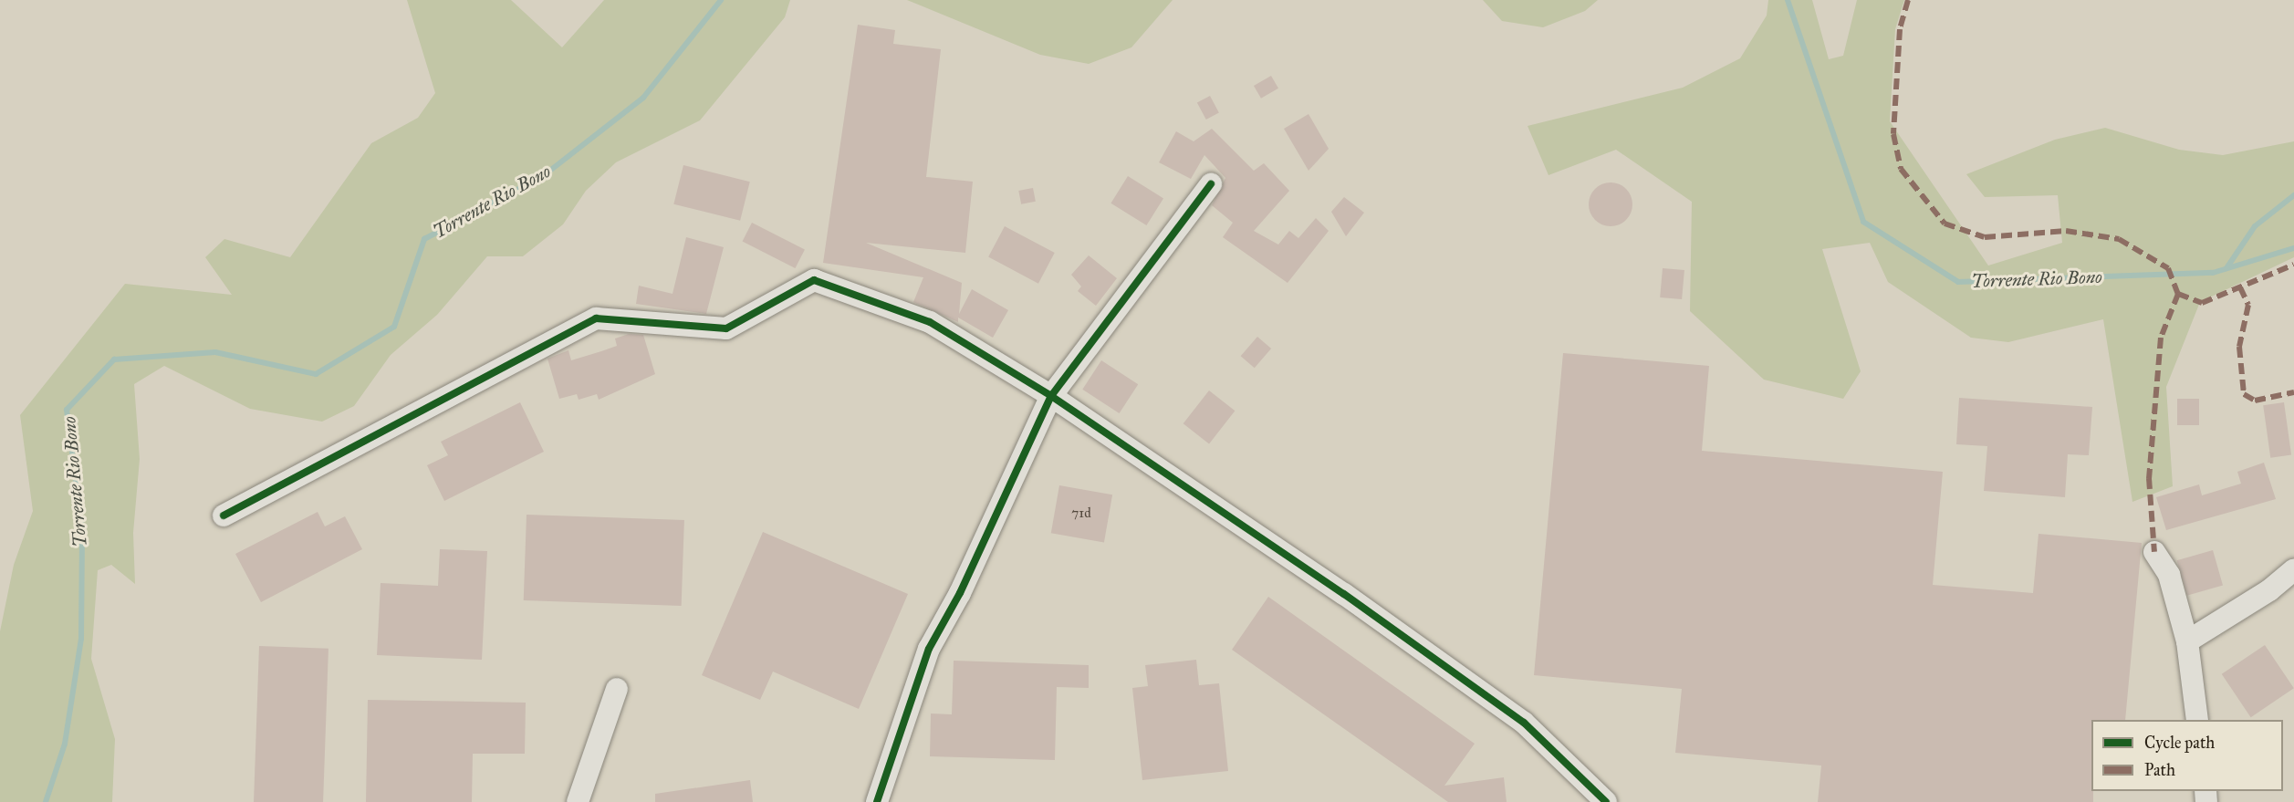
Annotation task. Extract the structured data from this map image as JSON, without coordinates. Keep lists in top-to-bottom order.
{
  "water": ["Torrente Rio Bono"],
  "house_numbers": ["71d"],
  "legend": ["Cycle path", "Path"]
}
